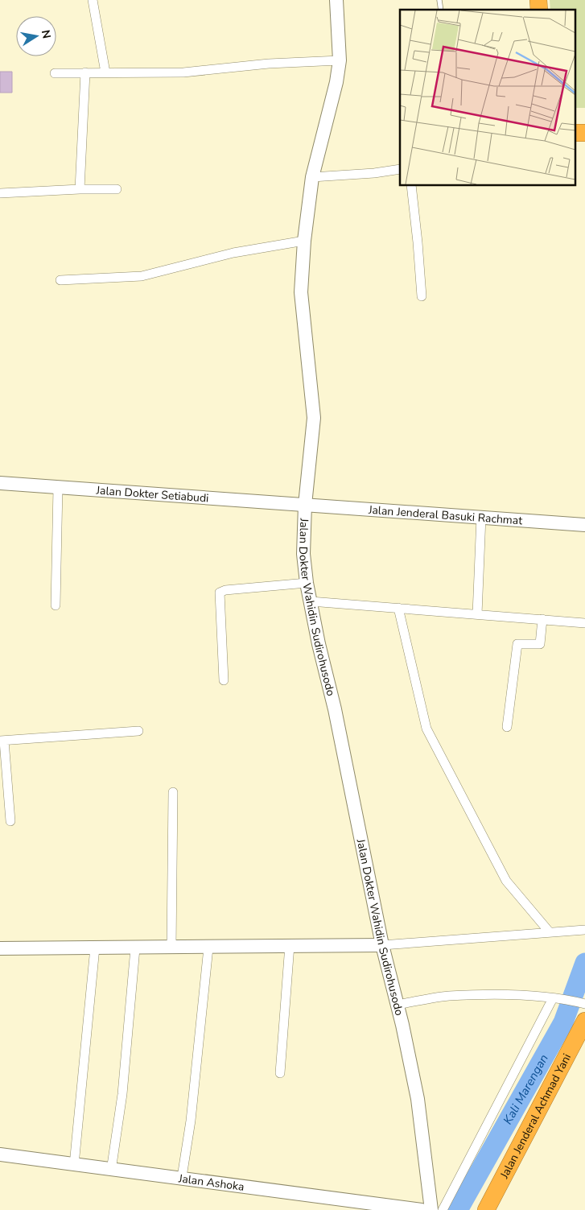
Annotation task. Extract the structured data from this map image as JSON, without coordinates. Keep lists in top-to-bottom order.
{
  "streets": {
    "highway": ["Jalan Jenderal Achmad Yani"],
    "street": [
      "Jalan Dokter Setiabudi",
      "Jalan Jenderal Basuki Rachmat",
      "Jalan Dokter Wahidin Sudirohusodo",
      "Jalan Ashoka"
    ]
  },
  "crossings": [
    ["Jalan Dokter Setiabudi", "Jalan Jenderal Basuki Rachmat"],
    ["Jalan Dokter Setiabudi", "Jalan Dokter Wahidin Sudirohusodo"],
    ["Jalan Jenderal Basuki Rachmat", "Jalan Dokter Wahidin Sudirohusodo"]
  ],
  "water": ["Kali Marengan"],
  "north": "right"
}
